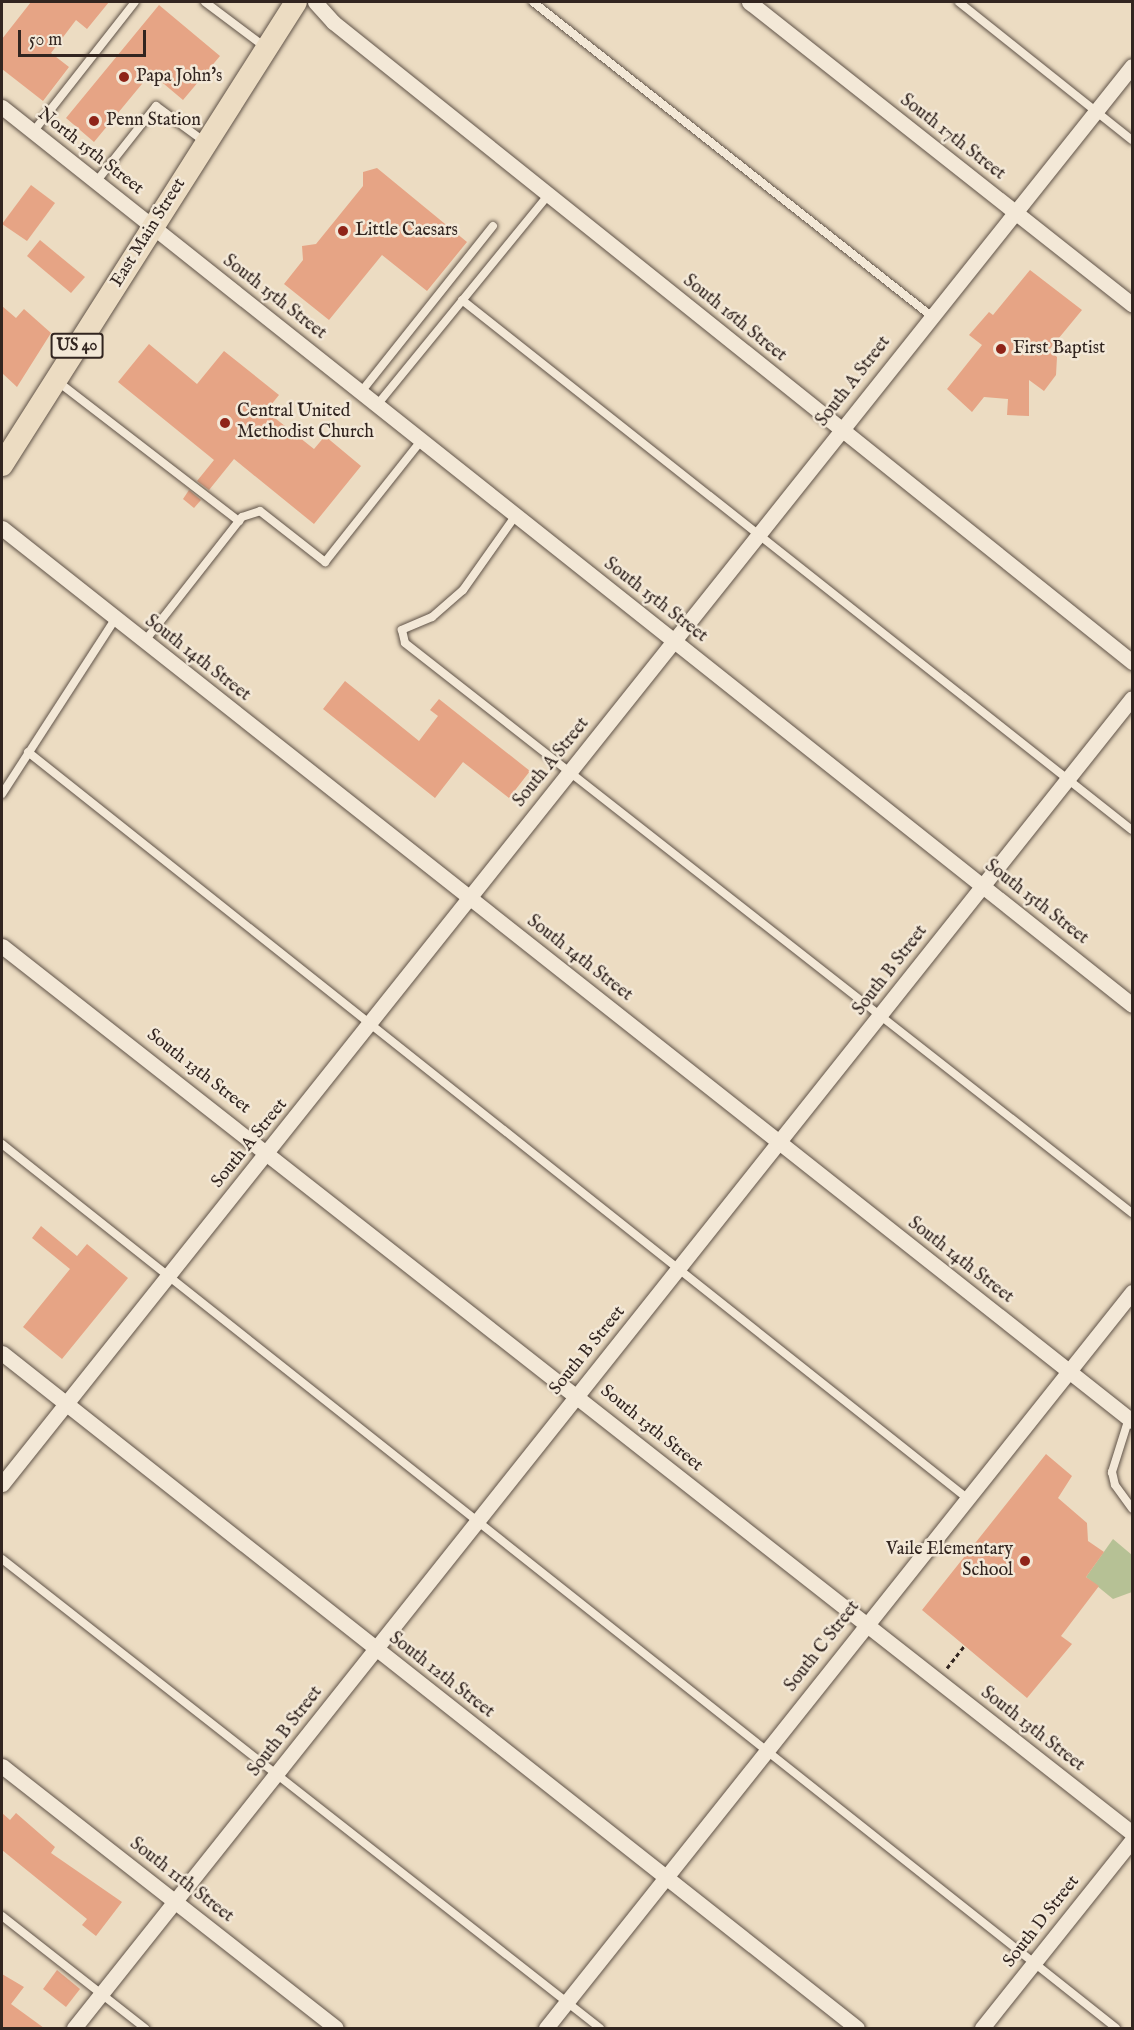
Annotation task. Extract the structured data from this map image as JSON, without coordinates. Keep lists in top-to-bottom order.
{
  "streets": {
    "main road": ["East Main Street", "US 40"],
    "street": [
      "South 17th Street",
      "North 15th Street",
      "South 15th Street",
      "South 16th Street",
      "South A Street",
      "South 14th Street",
      "South B Street",
      "South 13th Street",
      "South C Street",
      "South 12th Street",
      "South 11th Street",
      "South D Street"
    ]
  },
  "crossings": [
    ["South 17th Street", "South A Street"],
    ["North 15th Street", "East Main Street"],
    ["North 15th Street", "South 15th Street"],
    ["East Main Street", "South 15th Street"],
    ["South 15th Street", "South A Street"],
    ["South 15th Street", "South B Street"],
    ["South 16th Street", "South A Street"],
    ["South A Street", "South 14th Street"],
    ["South A Street", "South 13th Street"],
    ["South A Street", "South 12th Street"],
    ["South 14th Street", "South B Street"],
    ["South 14th Street", "South C Street"],
    ["South B Street", "South 13th Street"],
    ["South B Street", "South 12th Street"],
    ["South B Street", "South 11th Street"],
    ["South 13th Street", "South C Street"],
    ["South C Street", "South 12th Street"]
  ],
  "places": [
    "Papa John's",
    "Penn Station",
    "Little Caesars",
    "First Baptist",
    "Central United Methodist Church",
    "Vaile Elementary School"
  ],
  "scale_bar": "50 m"
}
